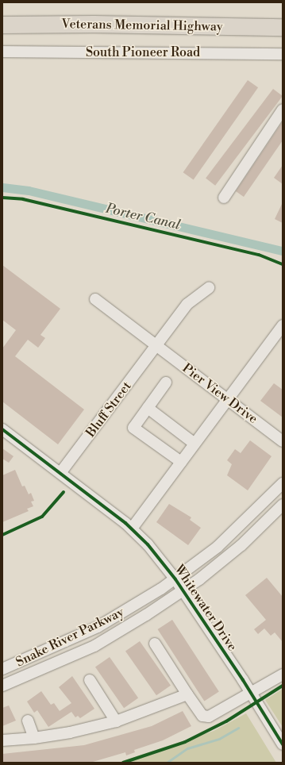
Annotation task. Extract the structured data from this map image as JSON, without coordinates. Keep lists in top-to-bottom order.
{
  "streets": {
    "highway": ["Veterans Memorial Highway"],
    "street": [
      "South Pioneer Road",
      "Pier View Drive",
      "Bluff Street",
      "Whitewater Drive",
      "Snake River Parkway"
    ]
  },
  "crossings": [
    ["Pier View Drive", "Bluff Street"],
    ["Bluff Street", "Whitewater Drive"],
    ["Whitewater Drive", "Snake River Parkway"]
  ],
  "water": ["Porter Canal"]
}
